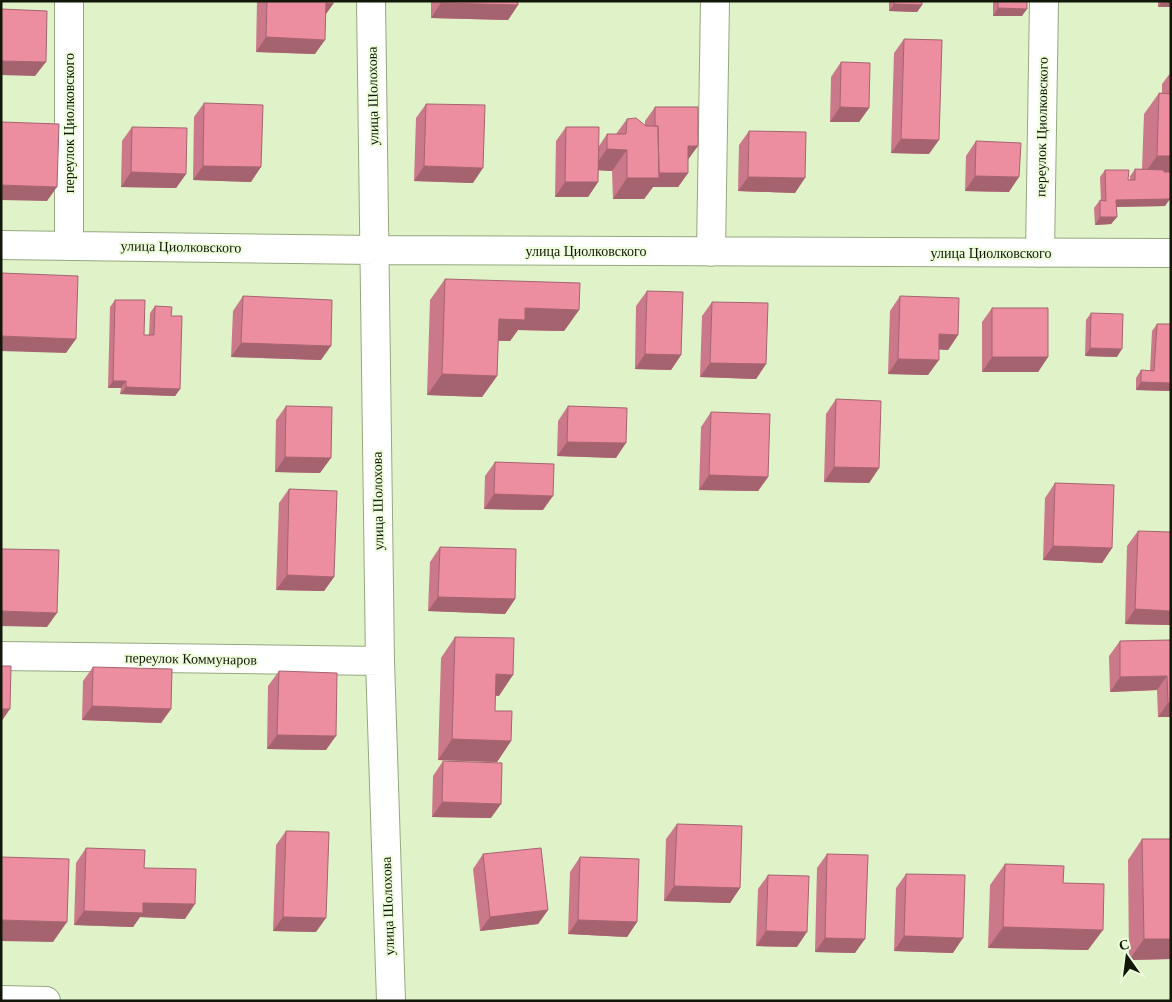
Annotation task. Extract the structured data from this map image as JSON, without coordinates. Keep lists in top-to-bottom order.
{
  "streets": {
    "street": [
      "улица Шолохова",
      "переулок Циолковского",
      "улица Циолковского",
      "переулок Коммунаров"
    ]
  },
  "crossings": [
    ["улица Шолохова", "улица Циолковского"],
    ["улица Шолохова", "переулок Коммунаров"],
    ["переулок Циолковского", "улица Циолковского"]
  ],
  "north": "top"
}
